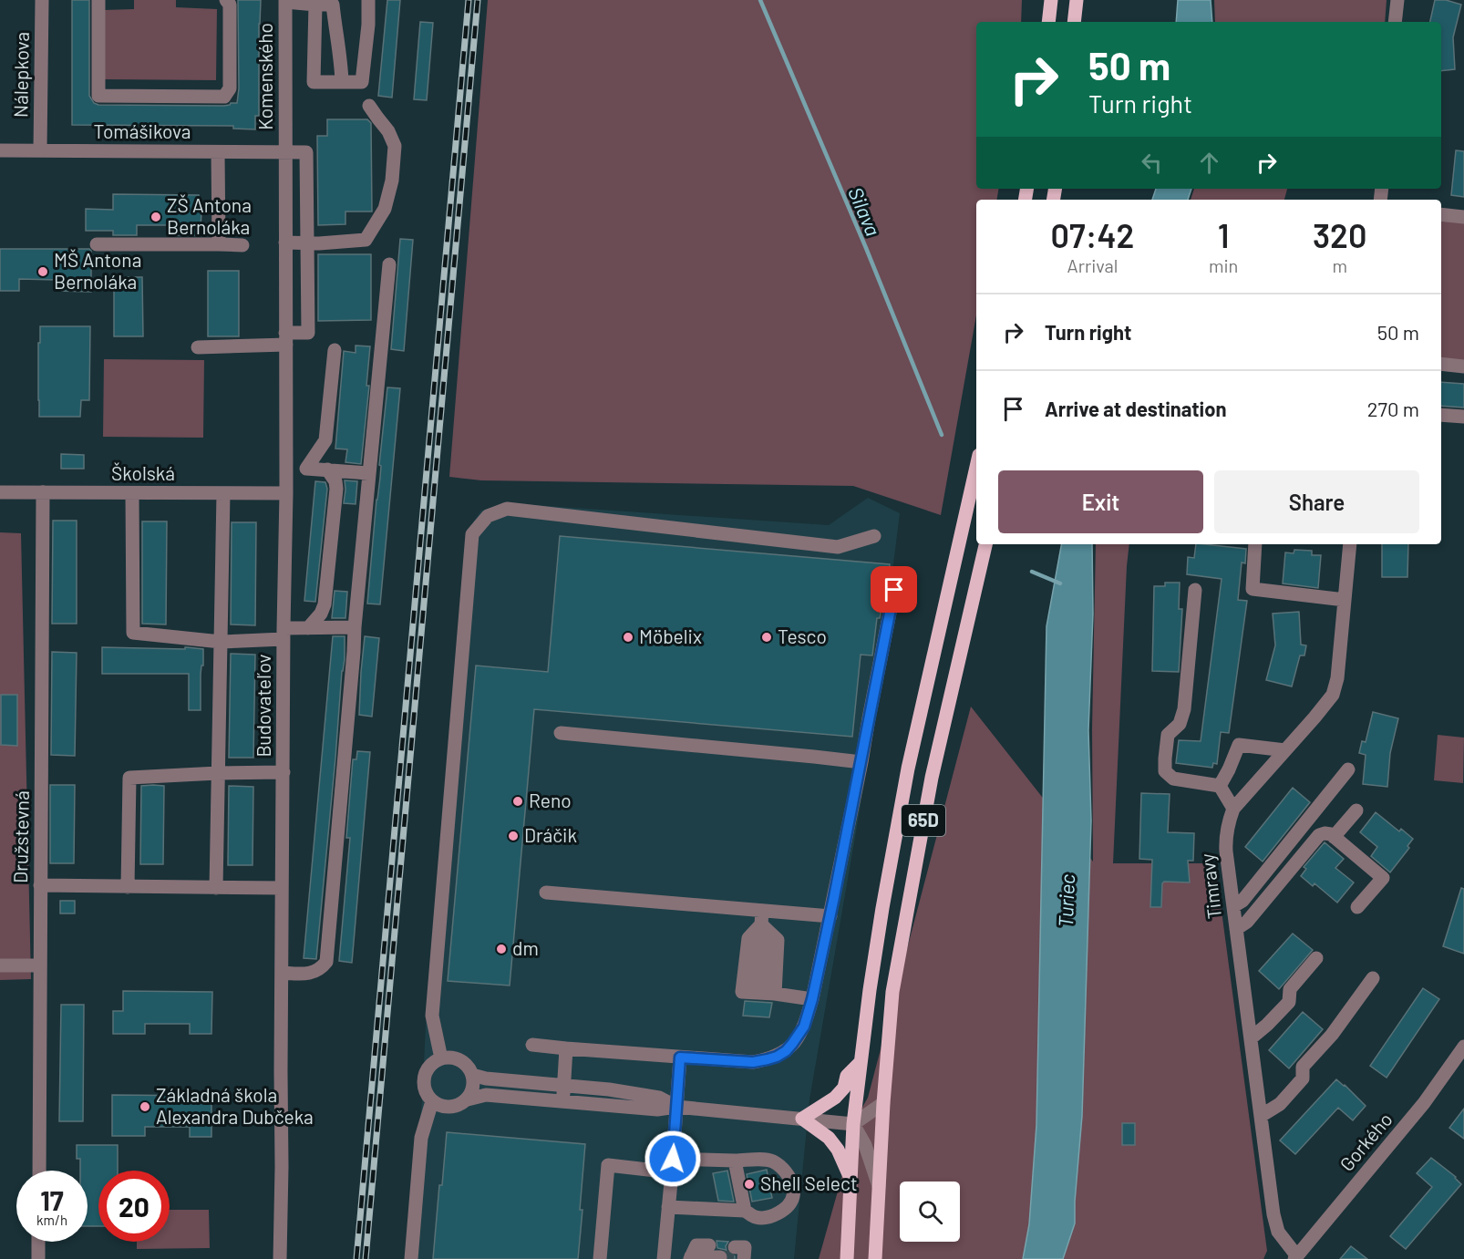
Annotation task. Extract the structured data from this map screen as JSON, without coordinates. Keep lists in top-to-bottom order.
{
  "streets": {
    "main road": ["65D"],
    "street": [
      "Nálepkova",
      "Komenského",
      "Tomášikova",
      "Školská",
      "Budovateľov",
      "Družstevná",
      "Timravy",
      "Gorkého"
    ]
  },
  "crossings": [
    ["Nálepkova", "Tomášikova"],
    ["Komenského", "Tomášikova"],
    ["Komenského", "Budovateľov"],
    ["Tomášikova", "Budovateľov"],
    ["Školská", "Budovateľov"],
    ["Školská", "Družstevná"],
    ["Timravy", "Gorkého"]
  ],
  "water": ["Silava", "Turiec"],
  "places": [
    "ZŠ Antona Bernoláka",
    "MŠ Antona Bernoláka",
    "Möbelix",
    "Tesco",
    "Reno",
    "Dráčik",
    "dm",
    "Základná škola Alexandra Dubčeka",
    "Shell Select"
  ],
  "page": {
    "turn": ["50 m", "Turn right"],
    "eta": [
      "07:42",
      "Arrival",
      "1",
      "min",
      "320",
      "m"
    ],
    "list": [
      {
        "name": "Turn right",
        "value": "50 m"
      },
      {
        "name": "Arrive at destination",
        "value": "270 m"
      }
    ],
    "buttons": ["Exit", "Share"],
    "speed": "17 km/h",
    "limit": "20"
  }
}
